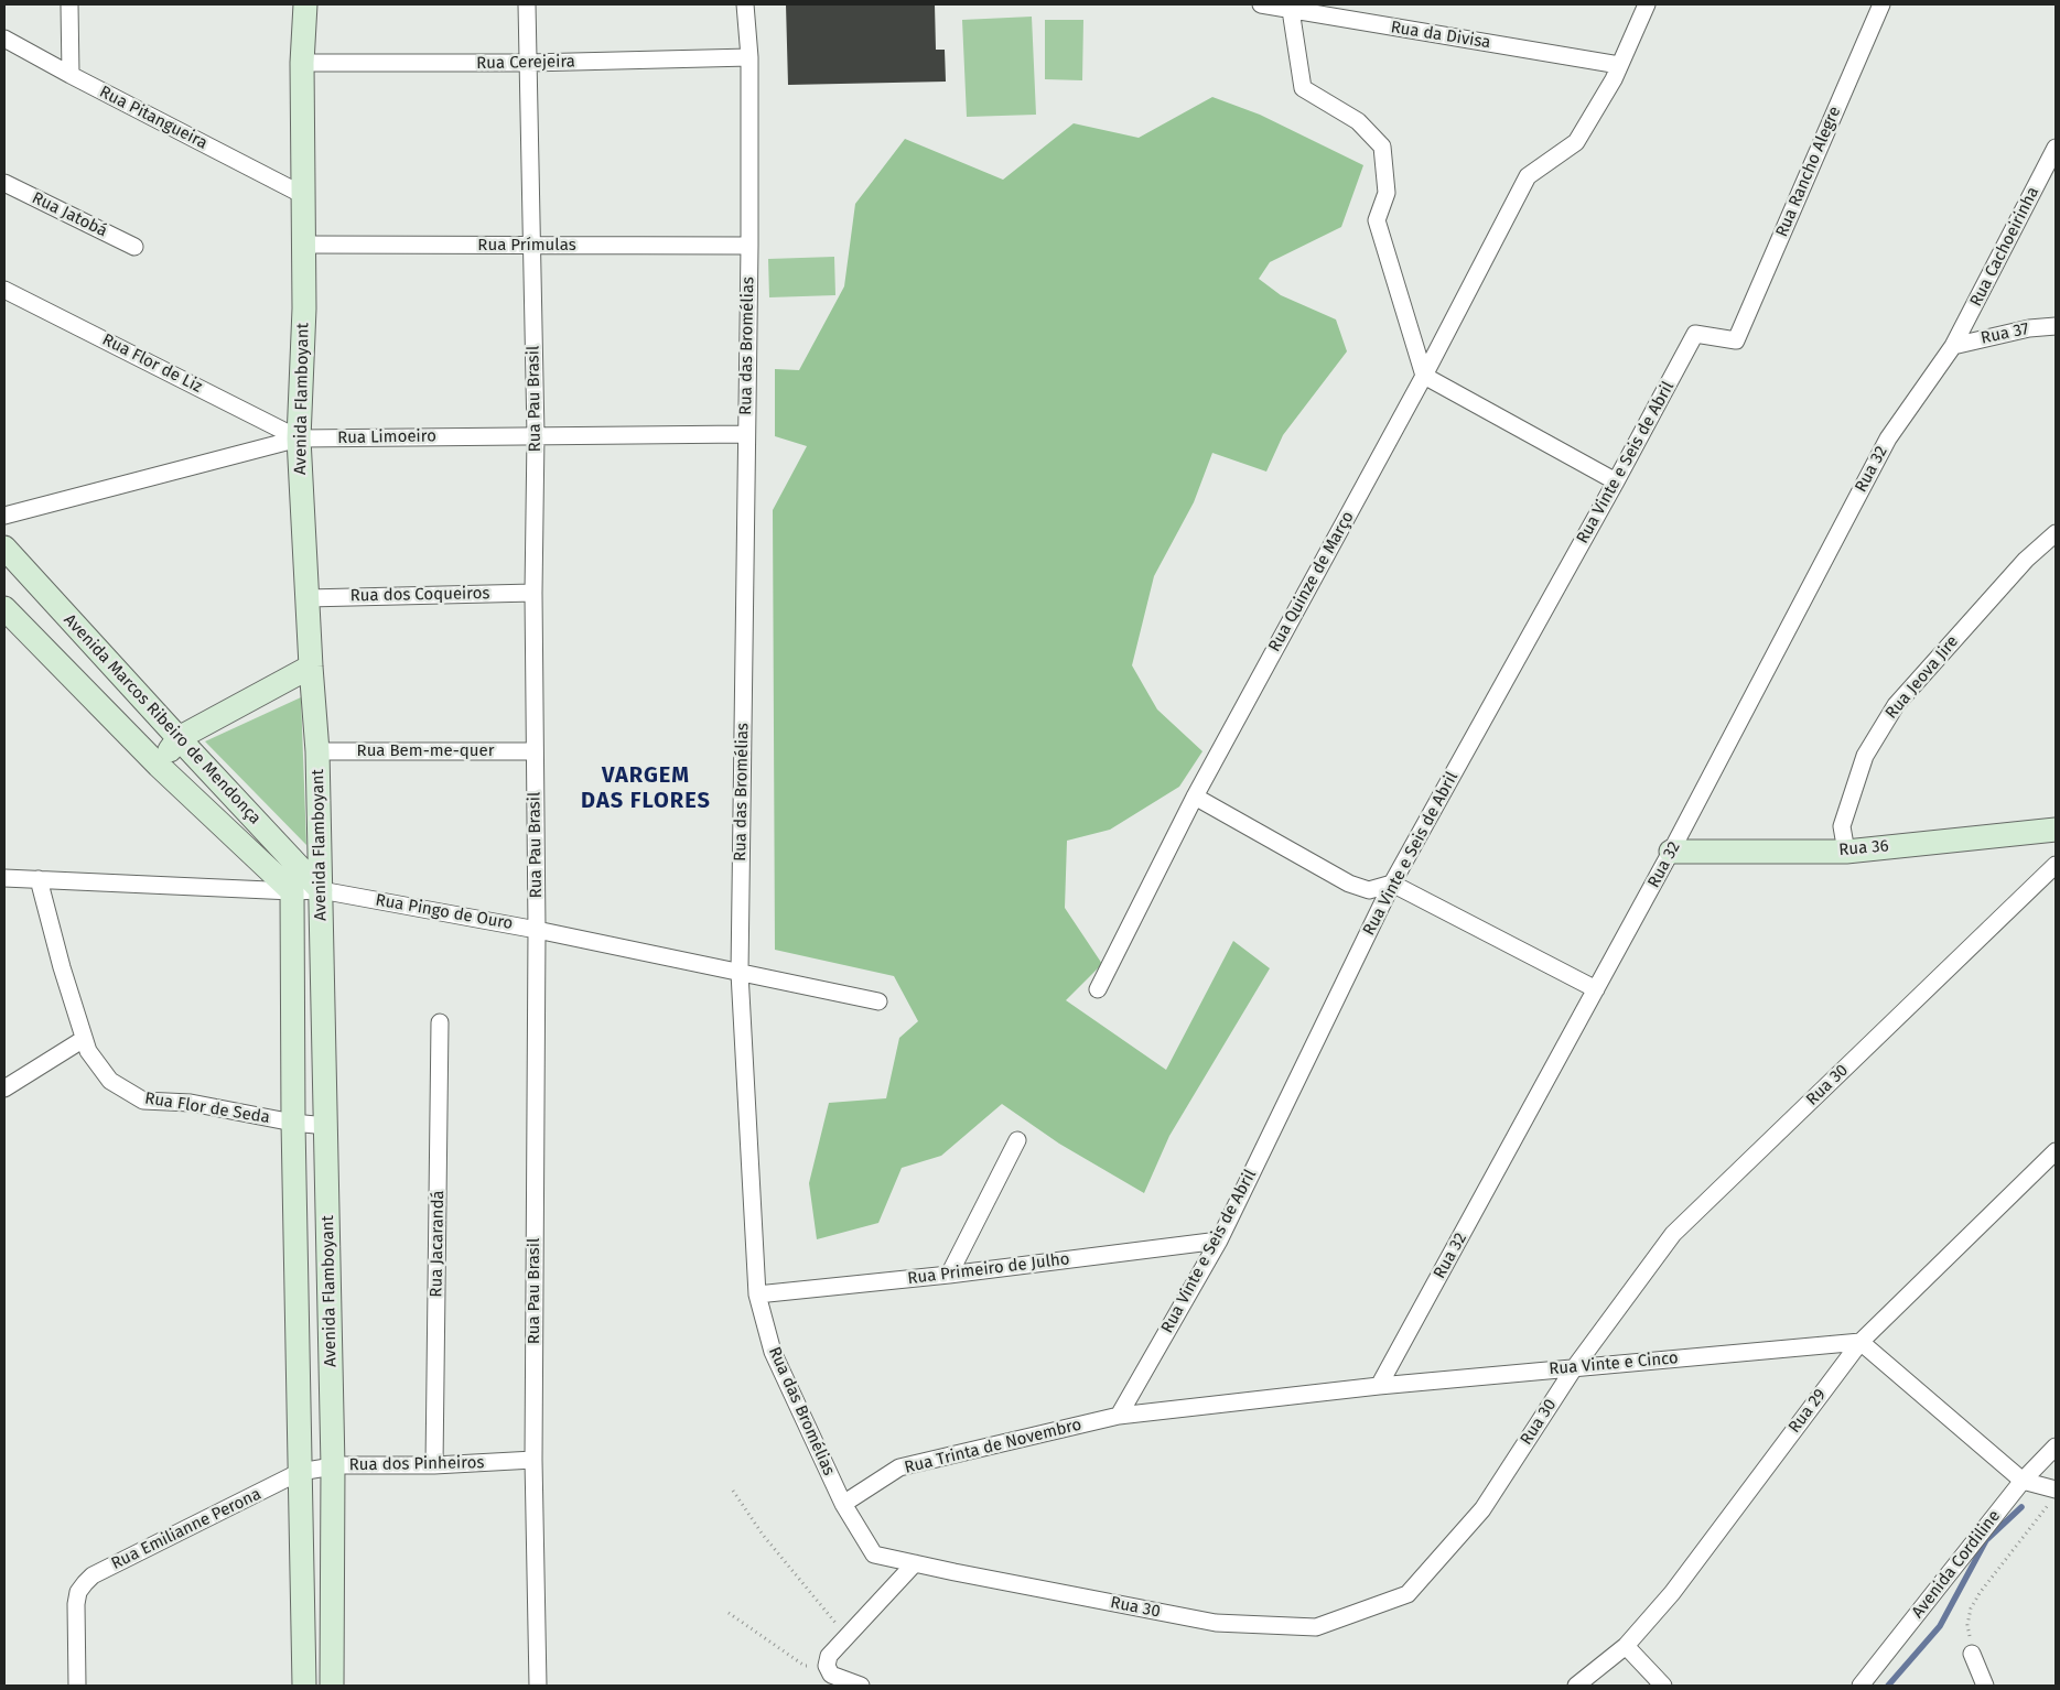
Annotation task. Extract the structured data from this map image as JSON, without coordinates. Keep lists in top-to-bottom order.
{
  "streets": {
    "street": [
      "Rua da Divisa",
      "Rua Cerejeira",
      "Rua Pitangueira",
      "Rua Rancho Alegre",
      "Rua Jatobá",
      "Rua Prímulas",
      "Rua Cachoeirinha",
      "Rua 37",
      "Rua das Bromélias",
      "Rua Flor de Liz",
      "Avenida Flamboyant",
      "Rua Pau Brasil",
      "Rua Limoeiro",
      "Rua Vinte e Seis de Abril",
      "Rua 32",
      "Rua Quinze de Março",
      "Rua dos Coqueiros",
      "Rua Jeova Jire",
      "Avenida Marcos Ribeiro de Mendonça",
      "Rua Bem-me-quer",
      "Rua 36",
      "Rua Pingo de Ouro",
      "Rua 30",
      "Rua Flor de Seda",
      "Rua Jacarandá",
      "Rua Primeiro de Julho",
      "Rua Vinte e Cinco",
      "Rua 29",
      "Rua Trinta de Novembro",
      "Rua dos Pinheiros",
      "Rua Emilianne Perona",
      "Avenida Cordiline"
    ]
  },
  "crossings": [
    ["Rua da Divisa", "Rua Quinze de Março"],
    ["Rua Cerejeira", "Rua das Bromélias"],
    ["Rua Cerejeira", "Avenida Flamboyant"],
    ["Rua Cerejeira", "Rua Pau Brasil"],
    ["Rua Pitangueira", "Avenida Flamboyant"],
    ["Rua Rancho Alegre", "Rua Vinte e Seis de Abril"],
    ["Rua Prímulas", "Rua das Bromélias"],
    ["Rua Prímulas", "Avenida Flamboyant"],
    ["Rua Prímulas", "Rua Pau Brasil"],
    ["Rua Cachoeirinha", "Rua 37"],
    ["Rua Cachoeirinha", "Rua 32"],
    ["Rua 37", "Rua 32"],
    ["Rua das Bromélias", "Rua Limoeiro"],
    ["Rua das Bromélias", "Rua Pingo de Ouro"],
    ["Rua das Bromélias", "Rua 30"],
    ["Rua das Bromélias", "Rua Primeiro de Julho"],
    ["Rua das Bromélias", "Rua Trinta de Novembro"],
    ["Rua Flor de Liz", "Avenida Flamboyant"],
    ["Rua Flor de Liz", "Rua Limoeiro"],
    ["Avenida Flamboyant", "Rua Limoeiro"],
    ["Avenida Flamboyant", "Rua dos Coqueiros"],
    ["Avenida Flamboyant", "Avenida Marcos Ribeiro de Mendonça"],
    ["Avenida Flamboyant", "Rua Bem-me-quer"],
    ["Avenida Flamboyant", "Rua Pingo de Ouro"],
    ["Avenida Flamboyant", "Rua Flor de Seda"],
    ["Avenida Flamboyant", "Rua dos Pinheiros"],
    ["Avenida Flamboyant", "Rua Emilianne Perona"],
    ["Rua Pau Brasil", "Rua Limoeiro"],
    ["Rua Pau Brasil", "Rua dos Coqueiros"],
    ["Rua Pau Brasil", "Rua Bem-me-quer"],
    ["Rua Pau Brasil", "Rua Pingo de Ouro"],
    ["Rua Pau Brasil", "Rua dos Pinheiros"],
    ["Rua Vinte e Seis de Abril", "Rua Primeiro de Julho"],
    ["Rua Vinte e Seis de Abril", "Rua Vinte e Cinco"],
    ["Rua Vinte e Seis de Abril", "Rua Trinta de Novembro"],
    ["Rua 32", "Rua 36"],
    ["Rua 32", "Rua Vinte e Cinco"],
    ["Rua Jeova Jire", "Rua 36"],
    ["Avenida Marcos Ribeiro de Mendonça", "Rua Pingo de Ouro"],
    ["Rua Pingo de Ouro", "Rua Flor de Seda"],
    ["Rua 30", "Rua Vinte e Cinco"],
    ["Rua Jacarandá", "Rua dos Pinheiros"],
    ["Rua Vinte e Cinco", "Rua 29"],
    ["Rua Vinte e Cinco", "Rua Trinta de Novembro"],
    ["Rua dos Pinheiros", "Rua Emilianne Perona"]
  ],
  "districts": ["VARGEM DAS FLORES"]
}
